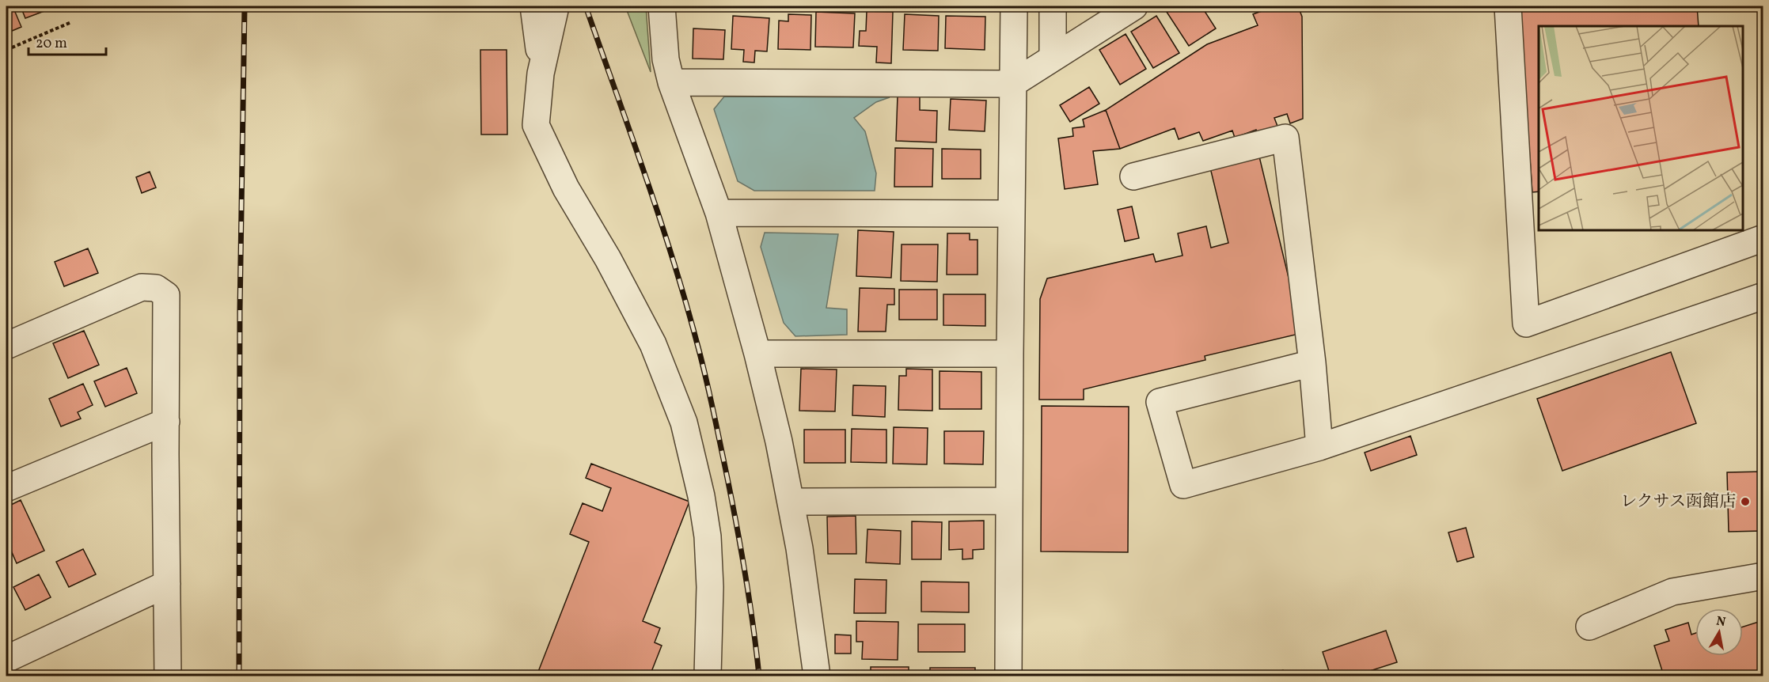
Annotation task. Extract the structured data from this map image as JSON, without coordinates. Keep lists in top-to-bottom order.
{
  "places": ["レクサス函館店"],
  "scale_bar": "20 m",
  "north": "top"
}
